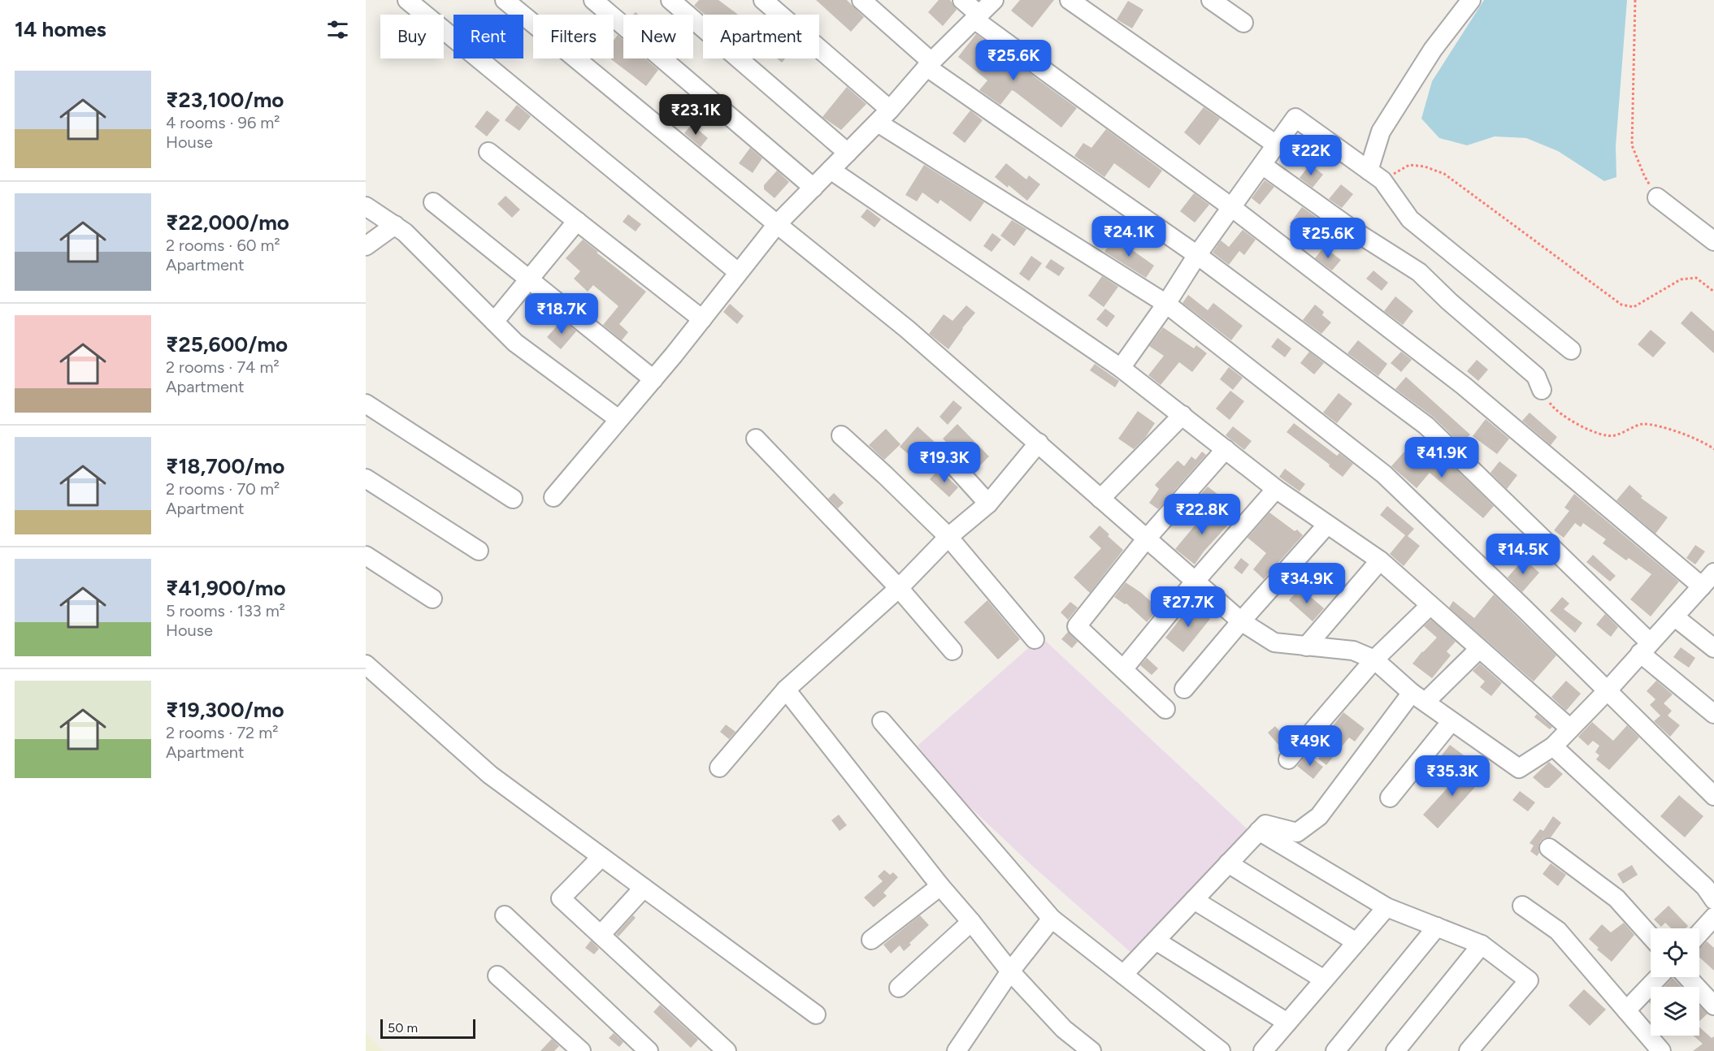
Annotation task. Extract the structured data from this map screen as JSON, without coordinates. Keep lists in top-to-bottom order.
{
  "scale_bar": "50 m",
  "page": {
    "heading": "14 homes",
    "chip": [
      "Buy",
      "Rent",
      "Filters",
      "New",
      "Apartment"
    ],
    "price": [
      "₹25.6K",
      "₹23.1K",
      "₹22K",
      "₹24.1K",
      "₹25.6K",
      "₹18.7K",
      "₹41.9K",
      "₹19.3K",
      "₹22.8K",
      "₹14.5K",
      "₹34.9K",
      "₹27.7K",
      "₹49K",
      "₹35.3K"
    ],
    "list": [
      {
        "name": "₹23,100/mo",
        "note": "4 rooms · 96 m² · House"
      },
      {
        "name": "₹22,000/mo",
        "note": "2 rooms · 60 m² · Apartment"
      },
      {
        "name": "₹25,600/mo",
        "note": "2 rooms · 74 m² · Apartment"
      },
      {
        "name": "₹18,700/mo",
        "note": "2 rooms · 70 m² · Apartment"
      },
      {
        "name": "₹41,900/mo",
        "note": "5 rooms · 133 m² · House"
      },
      {
        "name": "₹19,300/mo",
        "note": "2 rooms · 72 m² · Apartment"
      }
    ],
    "scale": "50 m"
  }
}
